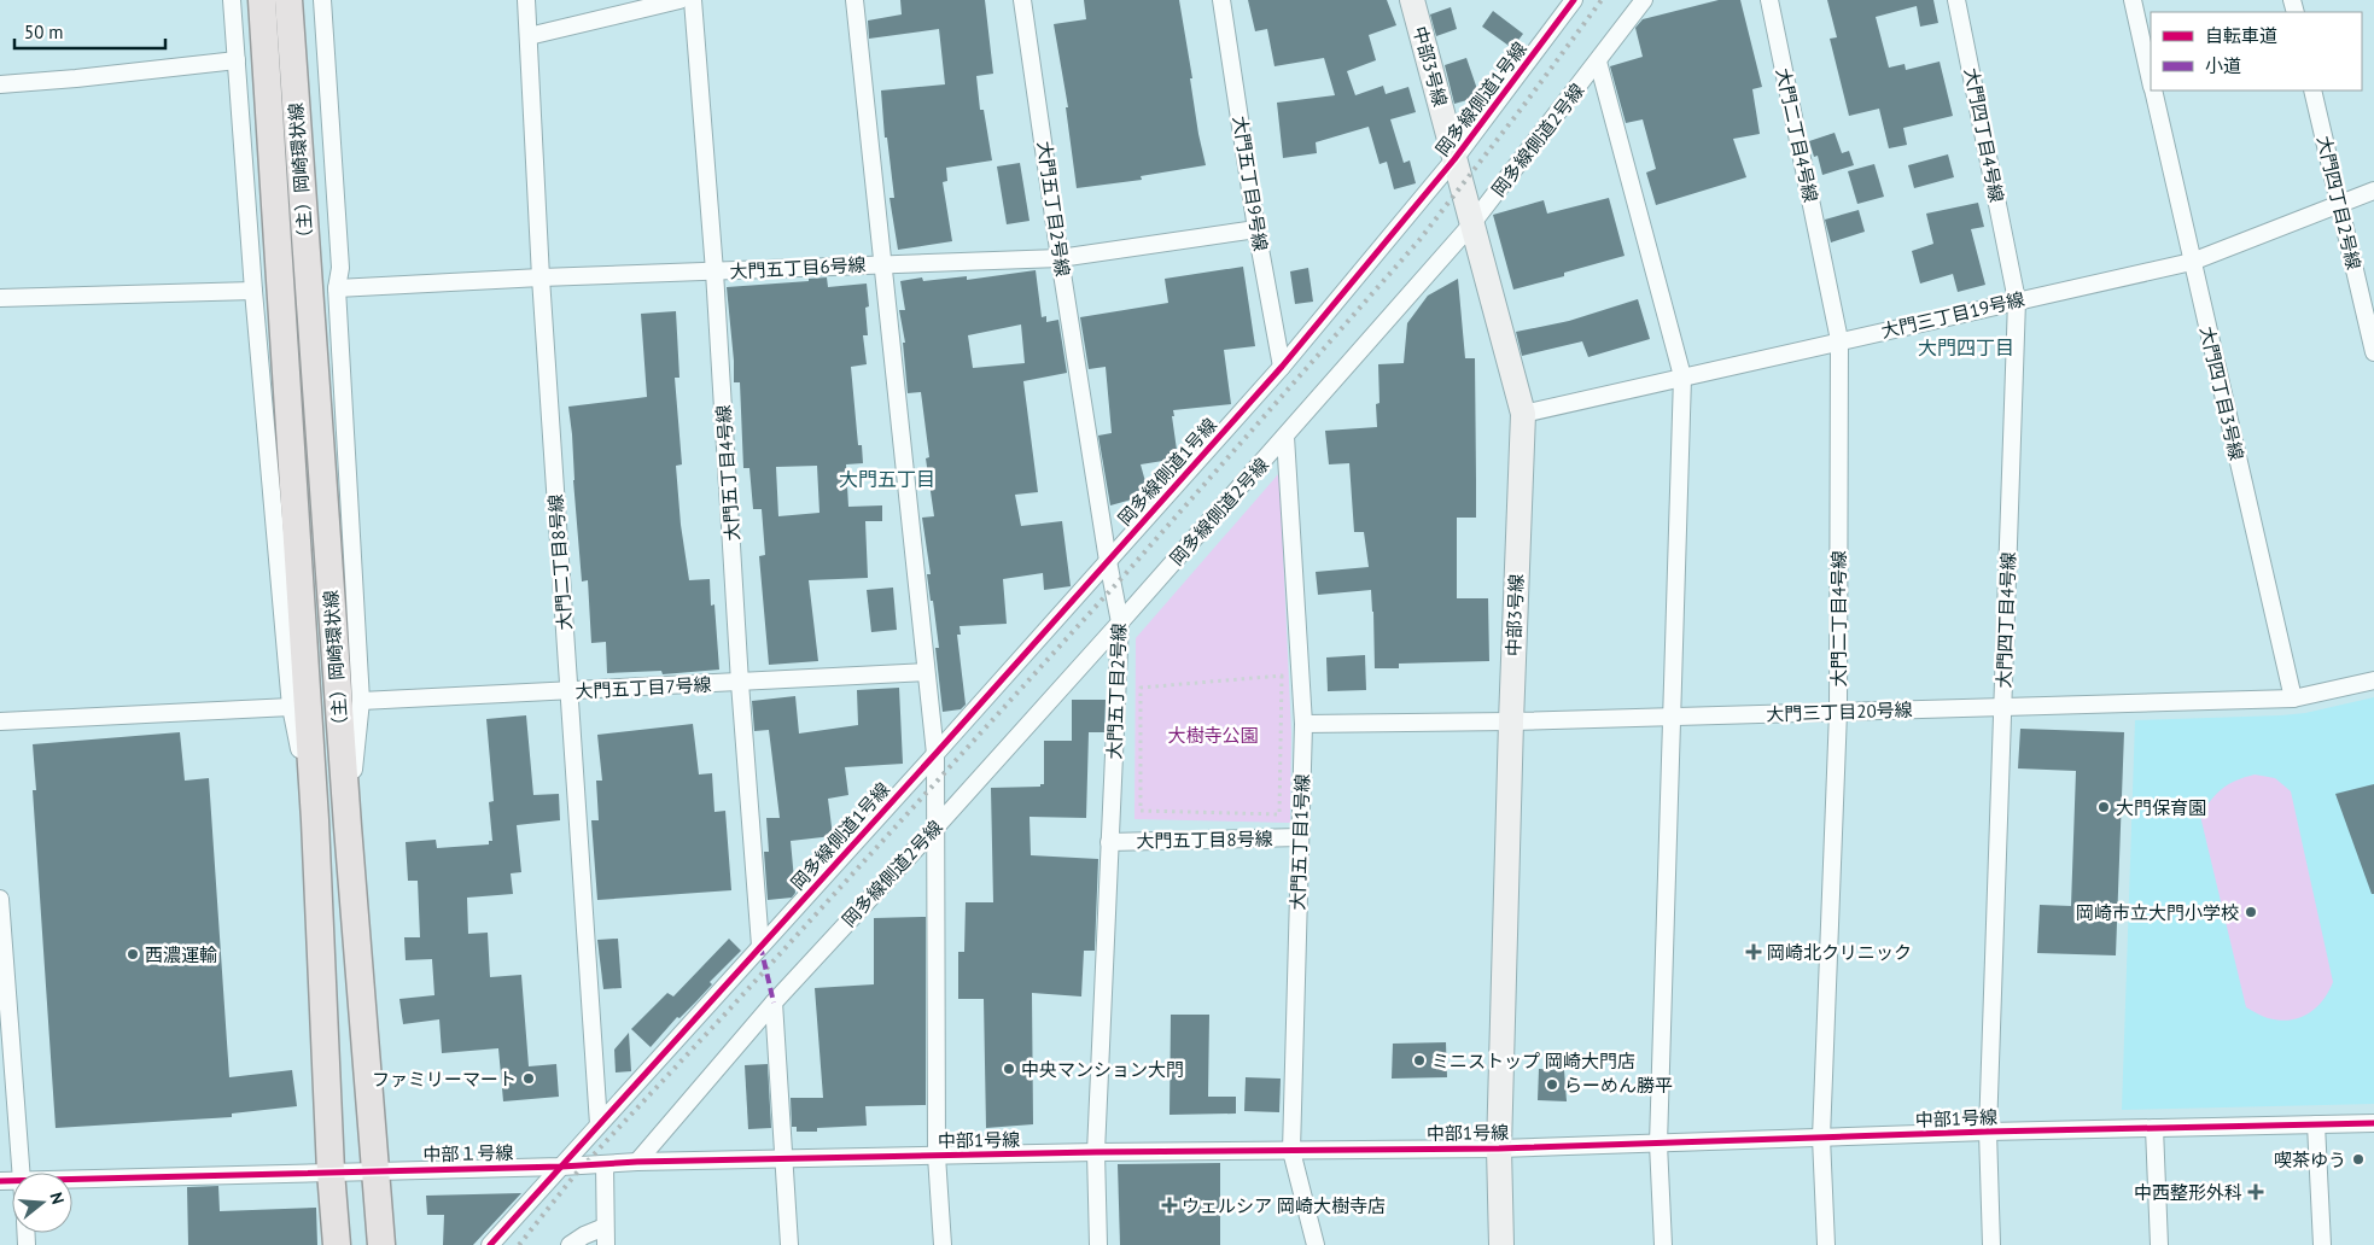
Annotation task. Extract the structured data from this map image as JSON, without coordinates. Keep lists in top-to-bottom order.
{
  "streets": {
    "main road": ["（主）岡崎環状線"],
    "street": [
      "中部3号線",
      "岡多線側道1号線",
      "大門二丁目4号線",
      "大門四丁目4号線",
      "岡多線側道2号線",
      "大門五丁目9号線",
      "大門四丁目2号線",
      "大門五丁目2号線",
      "大門五丁目6号線",
      "大門三丁目19号線",
      "大門四丁目3号線",
      "大門五丁目4号線",
      "大門二丁目8号線",
      "大門五丁目7号線",
      "大門三丁目20号線",
      "大門五丁目8号線",
      "大門五丁目1号線",
      "中部1号線",
      "中部１号線"
    ]
  },
  "crossings": [
    ["中部3号線", "岡多線側道1号線"],
    ["中部3号線", "岡多線側道2号線"],
    ["中部3号線", "大門三丁目19号線"],
    ["中部3号線", "大門三丁目20号線"],
    ["中部3号線", "中部1号線"],
    ["岡多線側道1号線", "大門五丁目9号線"],
    ["岡多線側道1号線", "大門五丁目2号線"],
    ["岡多線側道1号線", "大門五丁目4号線"],
    ["岡多線側道1号線", "大門二丁目8号線"],
    ["岡多線側道1号線", "中部1号線"],
    ["岡多線側道1号線", "中部１号線"],
    ["大門二丁目4号線", "大門三丁目19号線"],
    ["大門二丁目4号線", "大門三丁目20号線"],
    ["大門二丁目4号線", "中部1号線"],
    ["大門四丁目4号線", "大門三丁目19号線"],
    ["大門四丁目4号線", "大門三丁目20号線"],
    ["大門四丁目4号線", "中部1号線"],
    ["岡多線側道2号線", "大門五丁目2号線"],
    ["岡多線側道2号線", "大門五丁目1号線"],
    ["岡多線側道2号線", "中部1号線"],
    ["（主）岡崎環状線", "中部１号線"],
    ["大門五丁目9号線", "大門五丁目6号線"],
    ["大門四丁目2号線", "大門三丁目19号線"],
    ["大門五丁目2号線", "大門五丁目6号線"],
    ["大門五丁目2号線", "大門五丁目8号線"],
    ["大門五丁目2号線", "中部1号線"],
    ["大門五丁目6号線", "大門五丁目4号線"],
    ["大門五丁目6号線", "大門二丁目8号線"],
    ["大門三丁目19号線", "大門四丁目3号線"],
    ["大門四丁目3号線", "大門三丁目20号線"],
    ["大門五丁目4号線", "大門五丁目7号線"],
    ["大門二丁目8号線", "大門五丁目7号線"],
    ["大門三丁目20号線", "大門五丁目1号線"],
    ["大門五丁目8号線", "大門五丁目1号線"],
    ["大門五丁目1号線", "中部1号線"],
    ["中部1号線", "中部１号線"]
  ],
  "districts": ["大門四丁目", "大門五丁目"],
  "parks": ["大樹寺公園"],
  "places": {
    "other": [
      "大門保育園",
      "岡崎市立大門小学校",
      "西濃運輸",
      "ミニストップ 岡崎大門店",
      "中央マンション大門",
      "ファミリーマート",
      "らーめん勝平",
      "喫茶ゆう"
    ],
    "health": ["岡崎北クリニック", "中西整形外科", "ウェルシア 岡崎大樹寺店"]
  },
  "legend": ["自転車道", "小道"],
  "scale_bar": "50 m",
  "north": "right"
}
